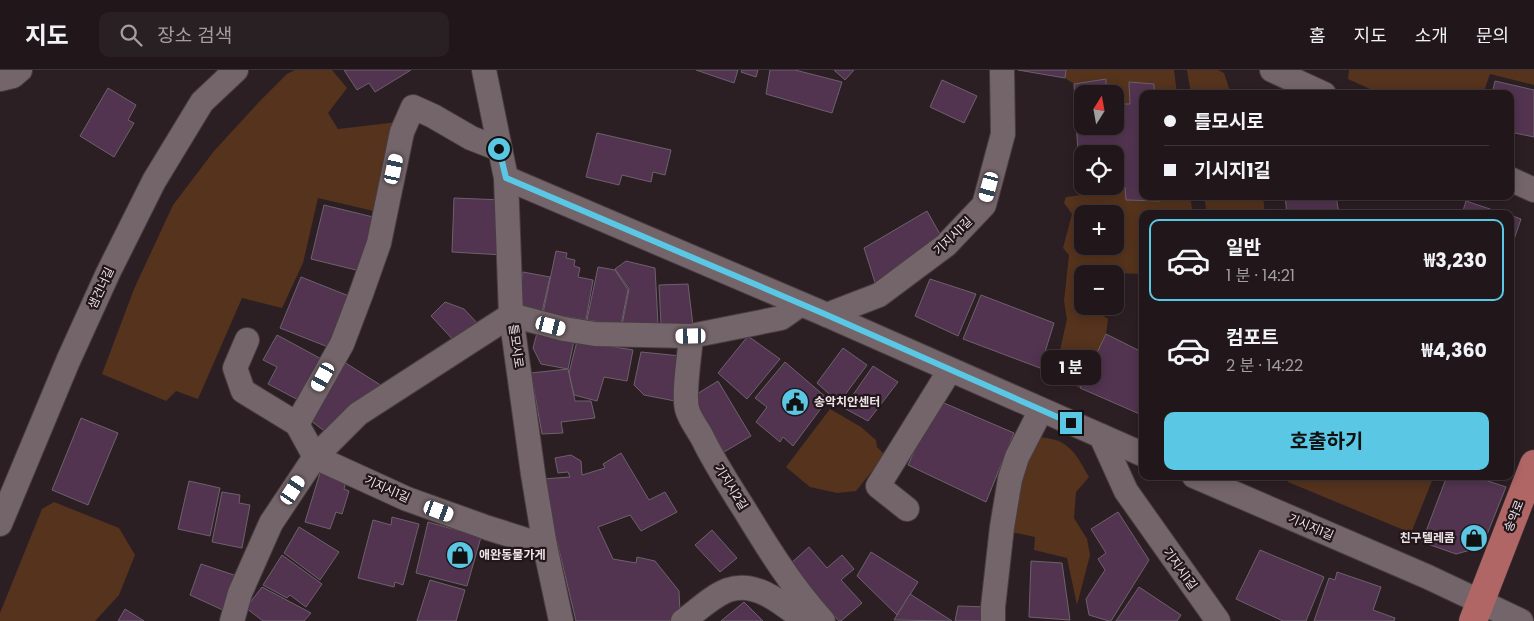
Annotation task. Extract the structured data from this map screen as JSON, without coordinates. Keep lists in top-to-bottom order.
{
  "streets": {
    "main road": ["송악로"],
    "street": [
      "기지시1길",
      "샘건너길",
      "틀모시로",
      "기지시2길",
      "기시지1길"
    ]
  },
  "crossings": [
    ["기지시1길", "틀모시로"],
    ["송악로", "기시지1길"]
  ],
  "places": {
    "public building": ["송악치안센터"],
    "shop": ["친구텔레콤", "애완동물가게"]
  },
  "north": "top",
  "page": {
    "header": "지도",
    "search": "장소 검색",
    "nav": [
      "홈",
      "지도",
      "소개",
      "문의"
    ],
    "map_buttons": ["+", "−"],
    "banner": ["틀모시로", "기시지1길"],
    "list": [
      {
        "name": "일반",
        "note": "1 분 · 14:21",
        "value": "₩3,230"
      },
      {
        "name": "컴포트",
        "note": "2 분 · 14:22",
        "value": "₩4,360"
      }
    ],
    "bubble": "1 분",
    "buttons": "호출하기"
  }
}
